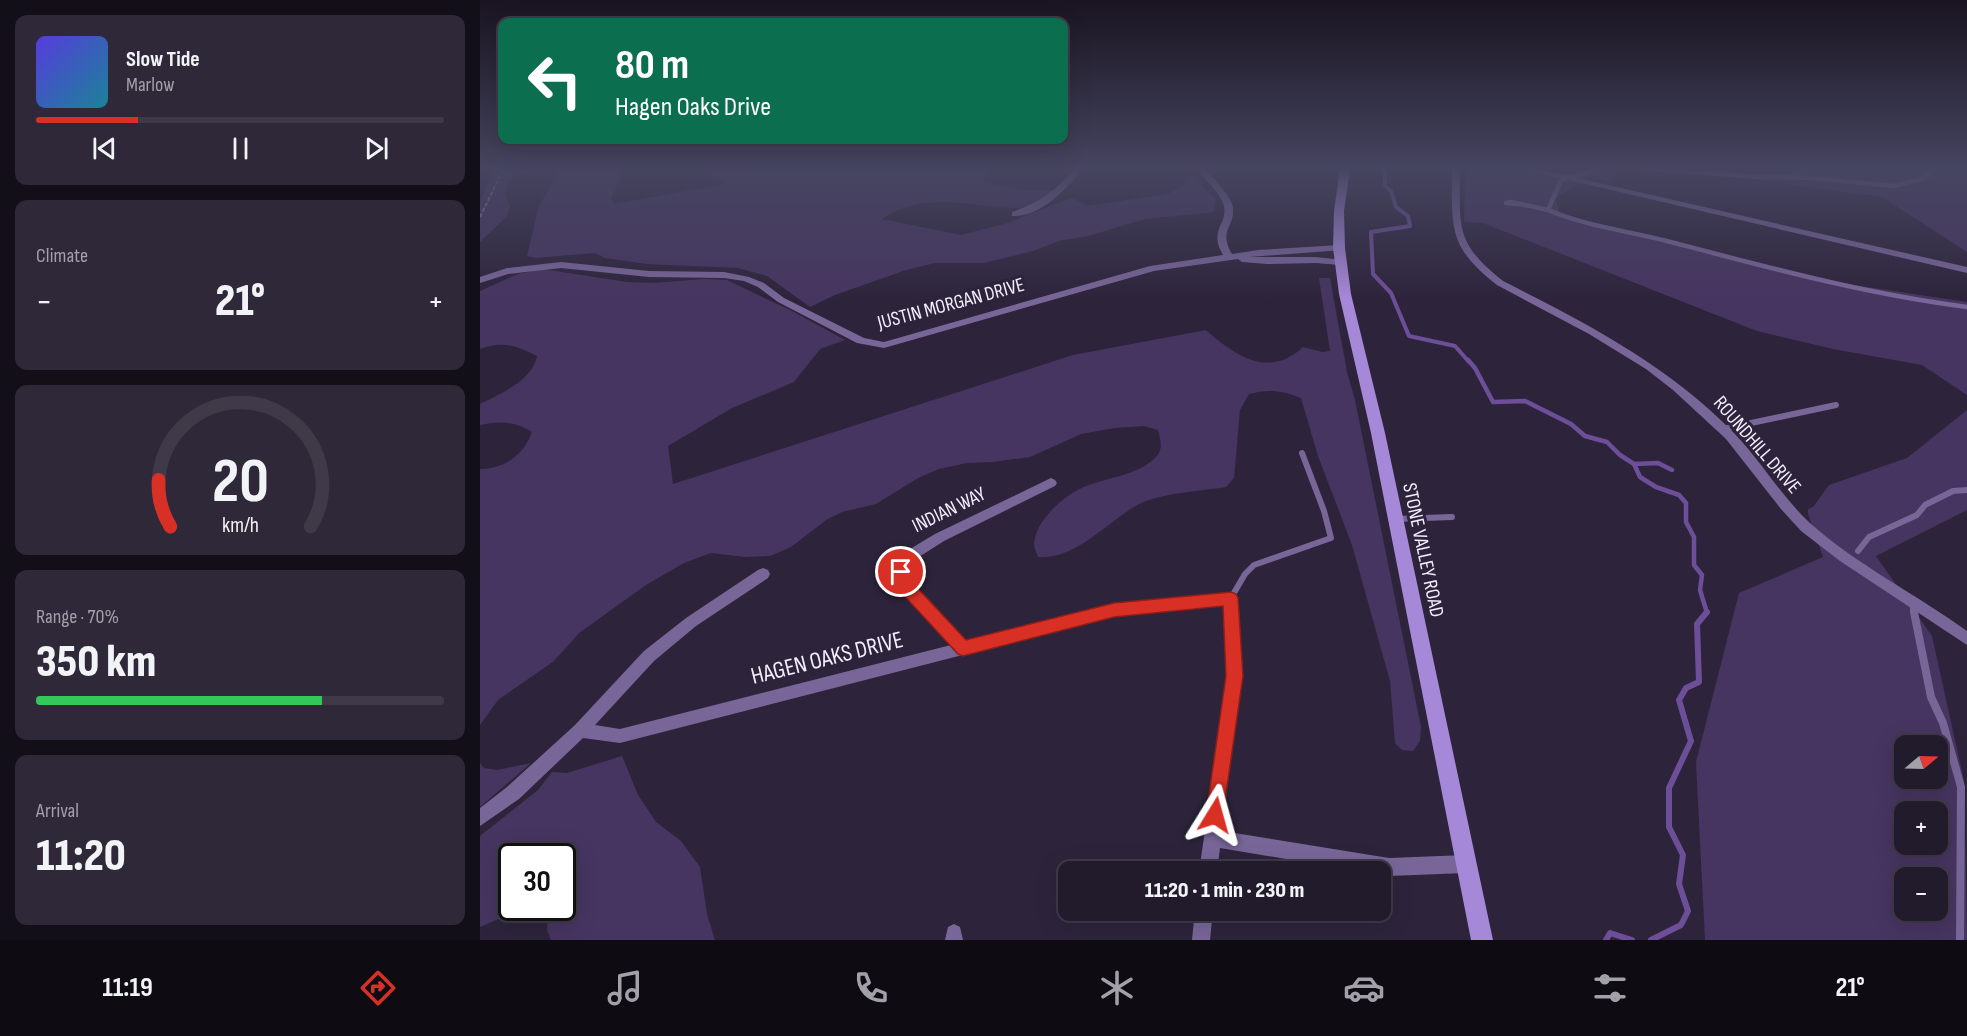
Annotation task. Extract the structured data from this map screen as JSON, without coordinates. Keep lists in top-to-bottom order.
{
  "streets": {
    "street": [
      "JUSTIN MORGAN DRIVE",
      "ROUNDHILL DRIVE",
      "INDIAN WAY",
      "STONE VALLEY ROAD",
      "HAGEN OAKS DRIVE"
    ]
  },
  "crossings": [
    ["JUSTIN MORGAN DRIVE", "STONE VALLEY ROAD"],
    ["INDIAN WAY", "HAGEN OAKS DRIVE"]
  ],
  "north": "right",
  "page": {
    "turn": ["80 m", "Hagen Oaks Drive"],
    "song": ["Slow Tide", "Marlow"],
    "tile": [
      "Climate",
      ["Range · 70%", "350 km"],
      ["Arrival", "11:20"]
    ],
    "heat": ["−", "21°", "+"],
    "map_buttons": ["+", "−"],
    "limit": "30",
    "trip": "11:20 · 1 min · 230 m",
    "tabs": ["11:19", "21°"],
    "gauge": ["20", "km/h"]
  }
}
